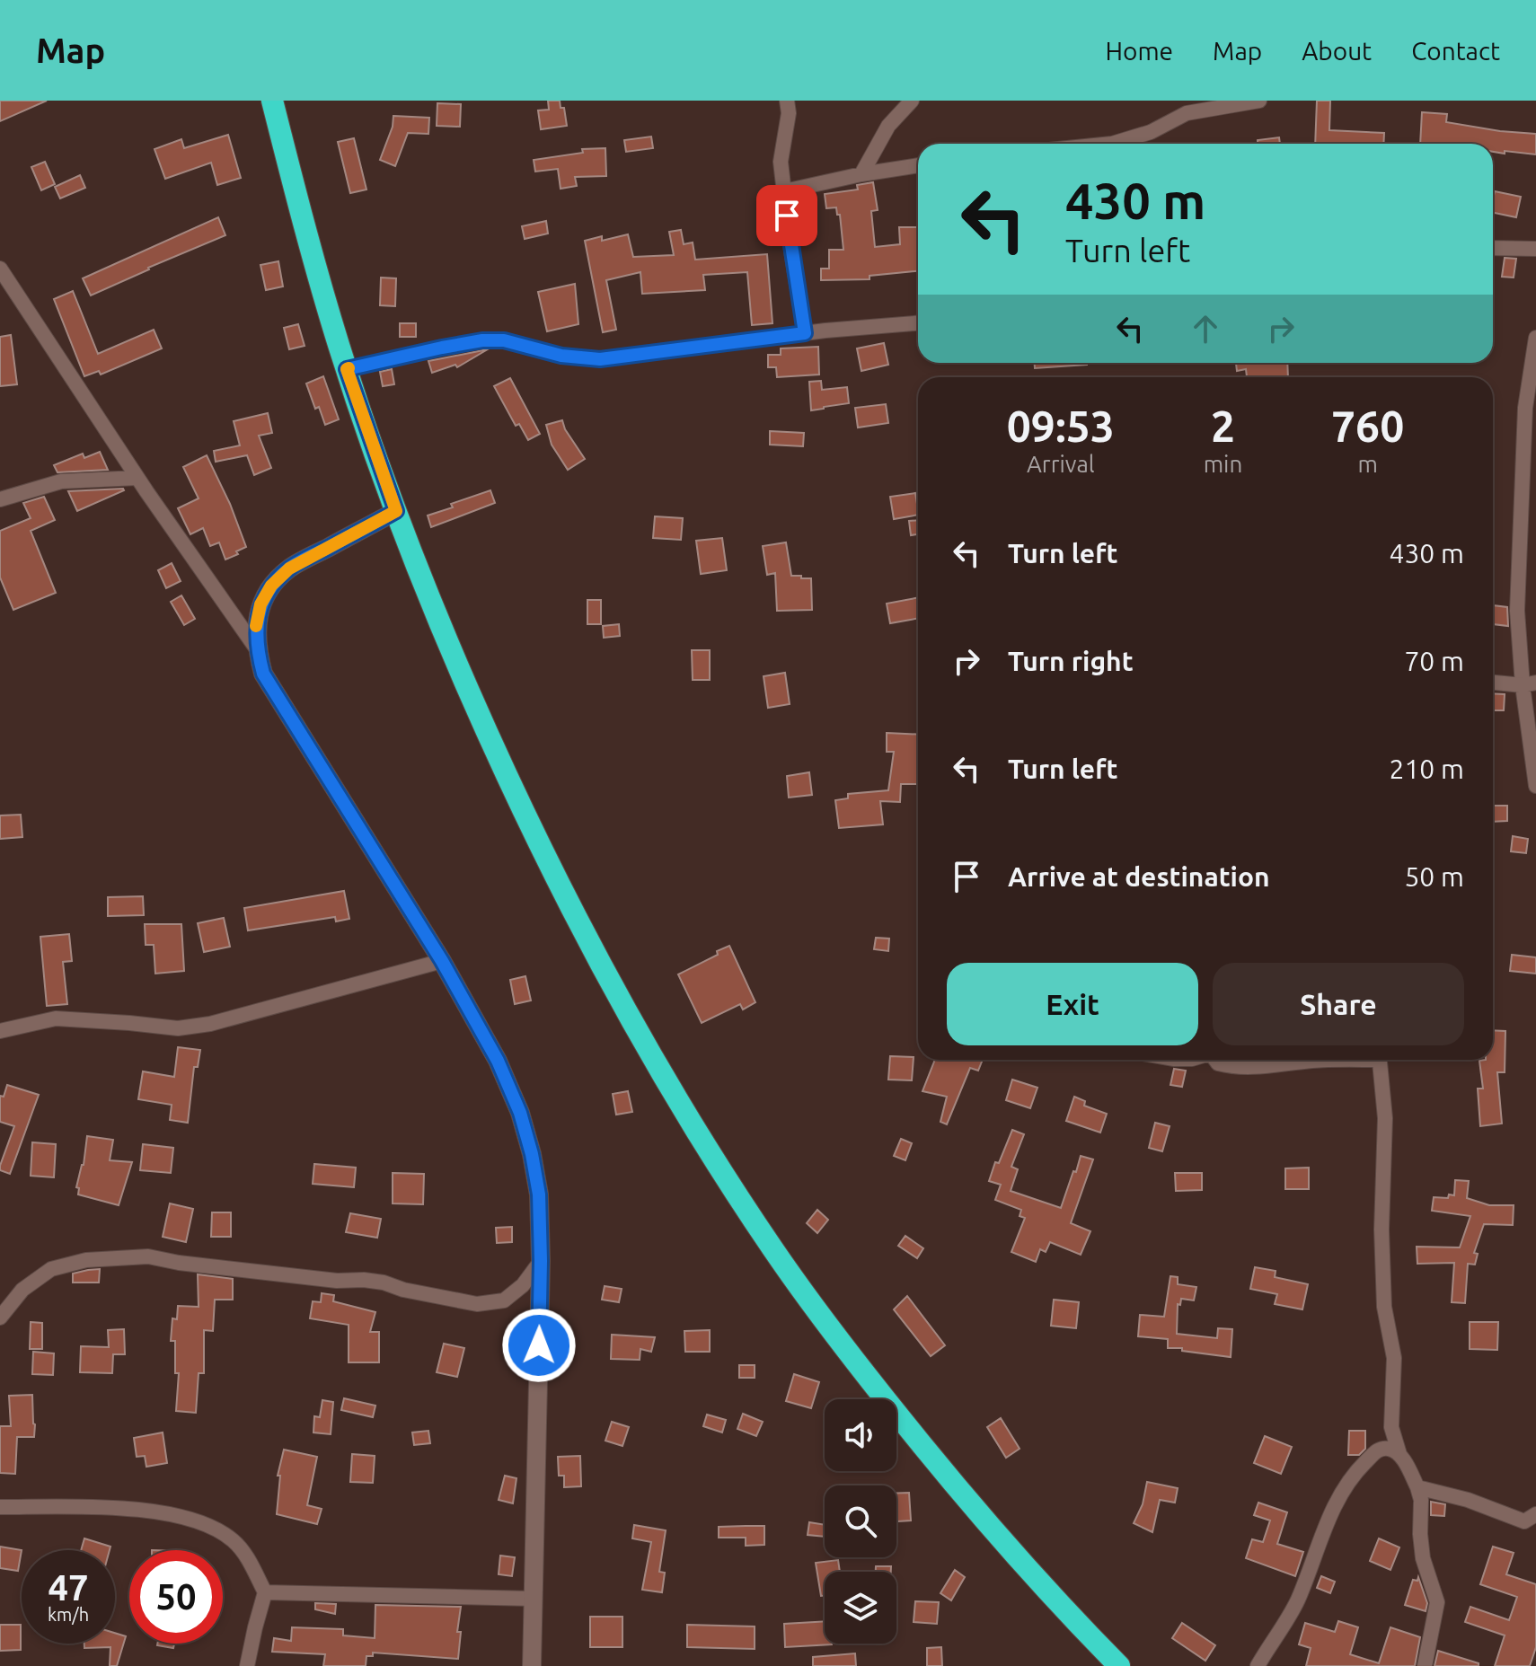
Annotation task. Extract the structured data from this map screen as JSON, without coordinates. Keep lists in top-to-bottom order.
{
  "page": {
    "header": "Map",
    "nav": [
      "Home",
      "Map",
      "About",
      "Contact"
    ],
    "turn": ["430 m", "Turn left"],
    "eta": [
      "09:53",
      "Arrival",
      "2",
      "min",
      "760",
      "m"
    ],
    "list": [
      {
        "name": "Turn left",
        "value": "430 m"
      },
      {
        "name": "Turn right",
        "value": "70 m"
      },
      {
        "name": "Turn left",
        "value": "210 m"
      },
      {
        "name": "Arrive at destination",
        "value": "50 m"
      }
    ],
    "buttons": ["Exit", "Share"],
    "speed": "47 km/h",
    "limit": "50"
  }
}
